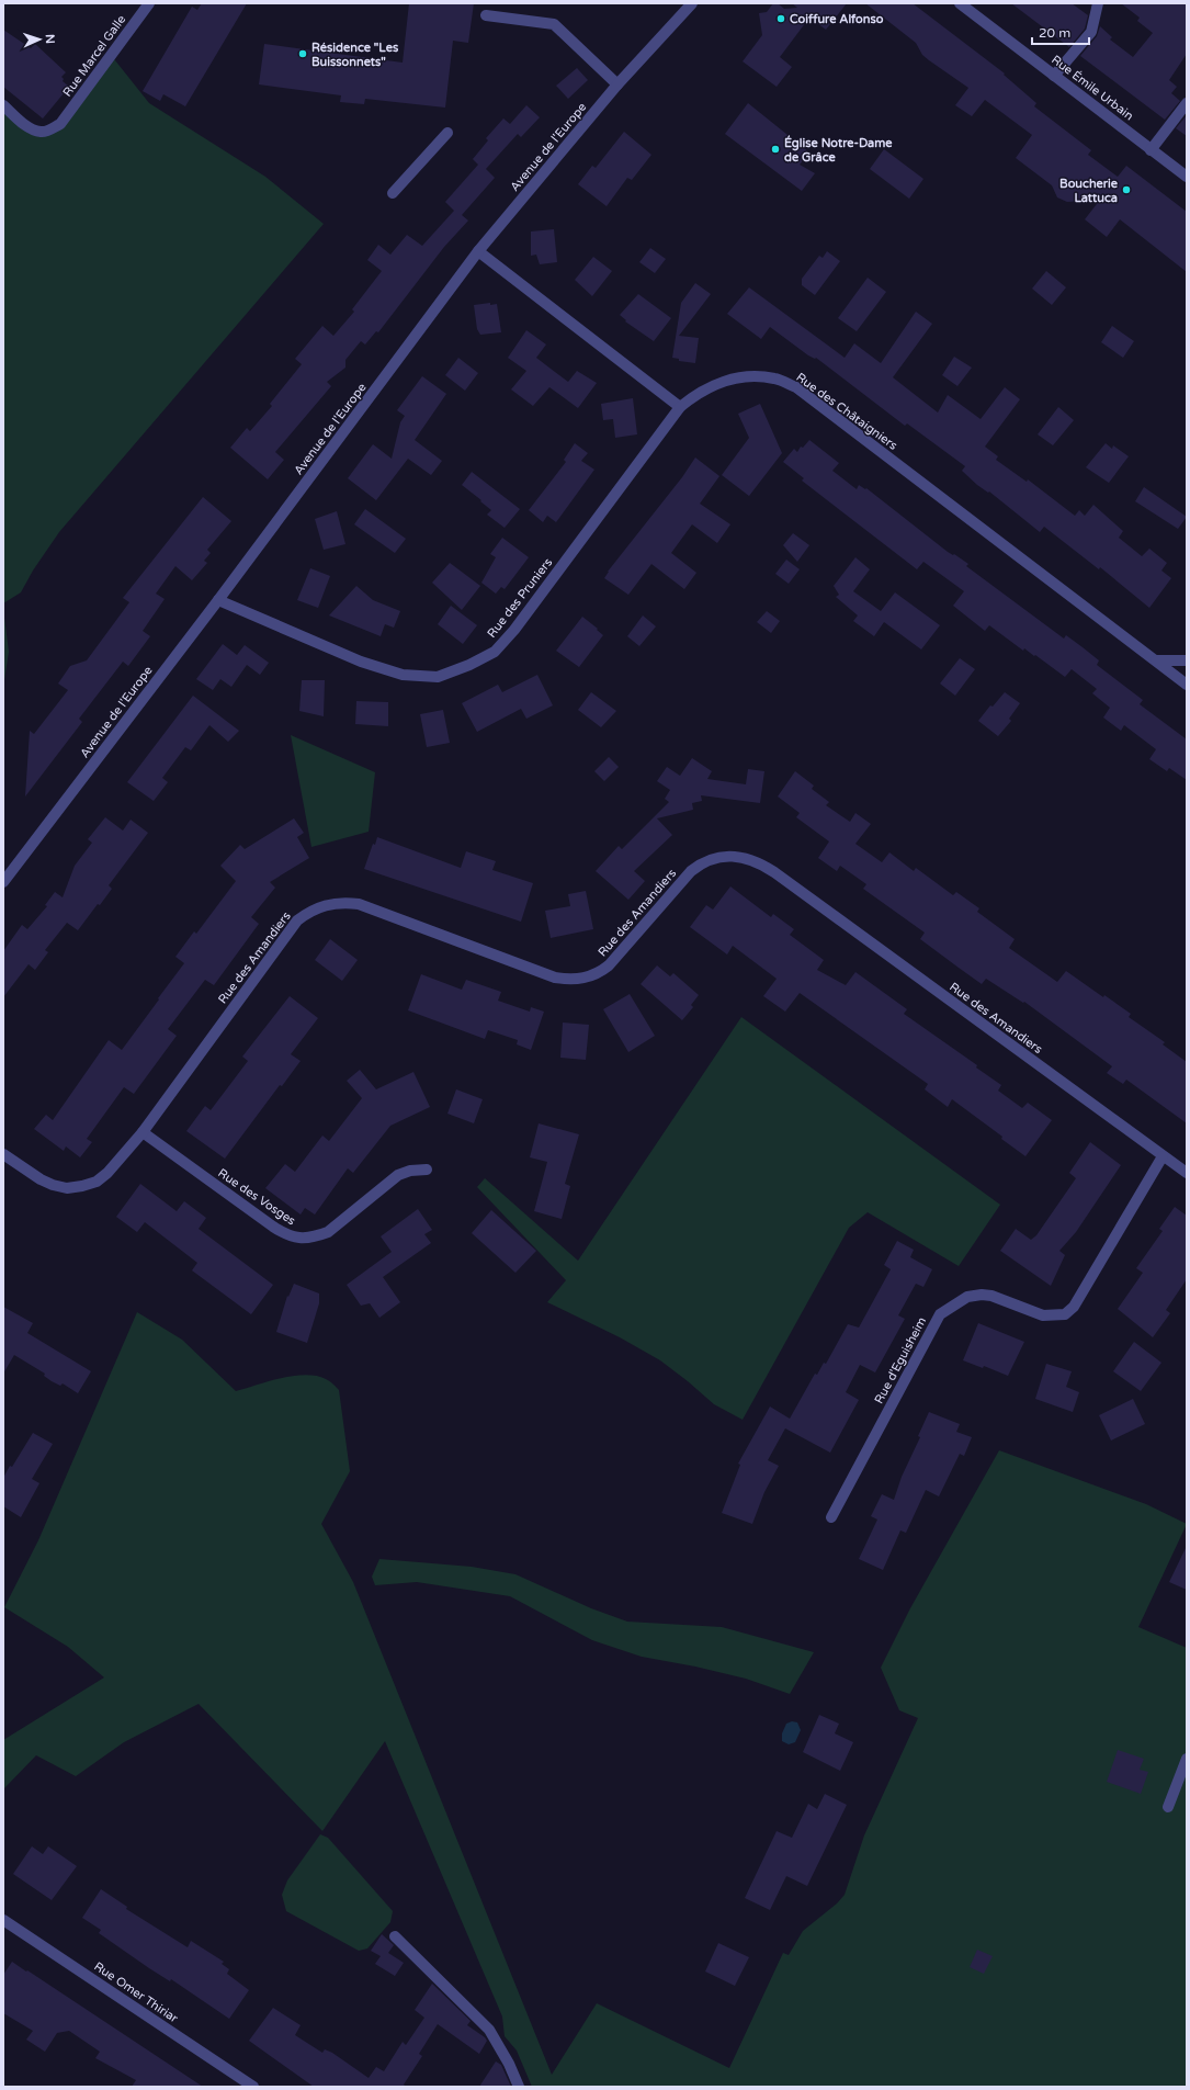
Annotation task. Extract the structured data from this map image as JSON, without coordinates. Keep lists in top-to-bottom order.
{
  "streets": {
    "street": [
      "Rue Marcel Galle",
      "Rue Émile Urbain",
      "Avenue de l'Europe",
      "Rue des Châtaigniers",
      "Rue des Pruniers",
      "Rue des Amandiers",
      "Rue des Vosges",
      "Rue d'Eguisheim",
      "Rue Omer Thiriar"
    ]
  },
  "crossings": [
    ["Avenue de l'Europe", "Rue des Pruniers"],
    ["Rue des Châtaigniers", "Rue des Pruniers"],
    ["Rue des Amandiers", "Rue des Vosges"],
    ["Rue des Amandiers", "Rue d'Eguisheim"]
  ],
  "places": [
    "Coiffure Alfonso",
    "Résidence \"Les Buissonnets\"",
    "Église Notre-Dame de Grâce",
    "Boucherie Lattuca"
  ],
  "scale_bar": "20 m",
  "north": "right"
}
